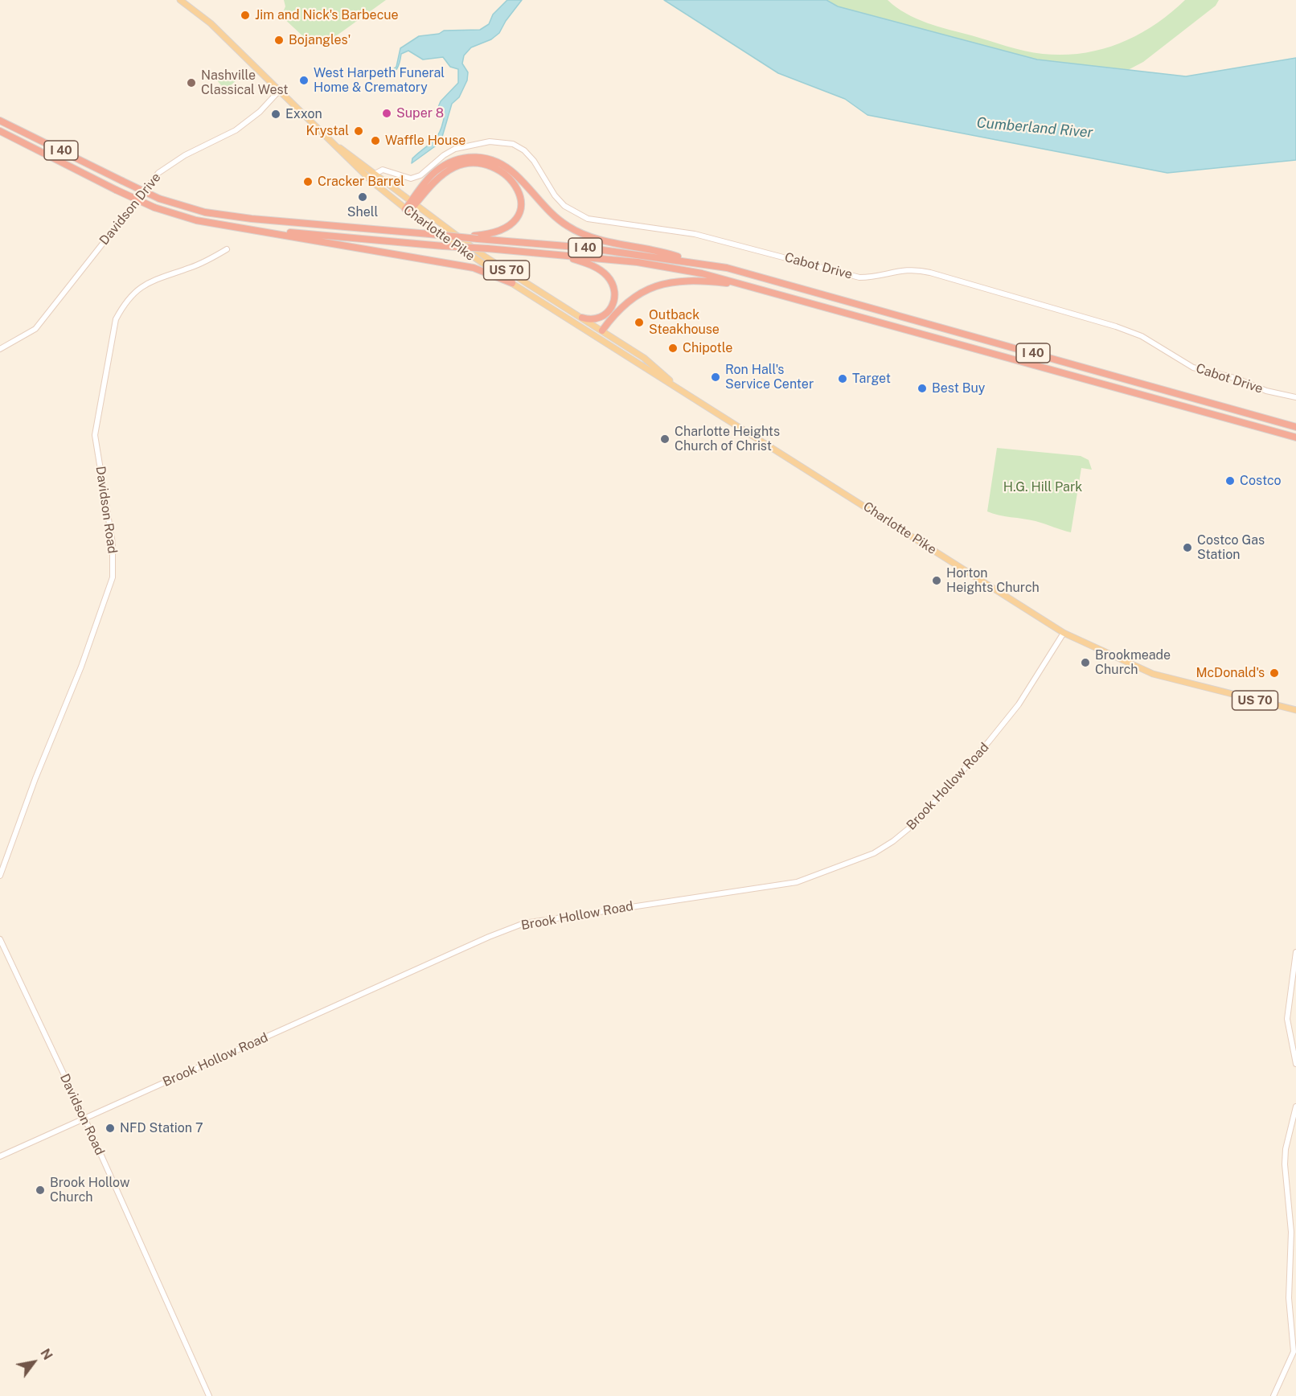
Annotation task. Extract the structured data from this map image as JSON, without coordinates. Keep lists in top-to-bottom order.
{
  "streets": {
    "highway": ["I 40"],
    "main road": ["Charlotte Pike", "US 70"],
    "street": [
      "Davidson Drive",
      "Cabot Drive",
      "Davidson Road",
      "Brook Hollow Road"
    ]
  },
  "crossings": [
    ["Davidson Drive", "Charlotte Pike"],
    ["Charlotte Pike", "Cabot Drive"],
    ["Charlotte Pike", "Brook Hollow Road"],
    ["Davidson Road", "Brook Hollow Road"]
  ],
  "water": ["Cumberland River"],
  "parks": ["H.G. Hill Park"],
  "places": [
    "Jim and Nick's Barbecue",
    "Bojangles'",
    "West Harpeth Funeral Home & Crematory",
    "Nashville Classical West",
    "Super 8",
    "Exxon",
    "Krystal",
    "Waffle House",
    "Cracker Barrel",
    "Shell",
    "Outback Steakhouse",
    "Chipotle",
    "Ron Hall's Service Center",
    "Target",
    "Best Buy",
    "Charlotte Heights Church of Christ",
    "Costco",
    "Costco Gas Station",
    "Horton Heights Church",
    "Brookmeade Church",
    "McDonald's",
    "NFD Station 7",
    "Brook Hollow Church"
  ],
  "north": "top right"
}
